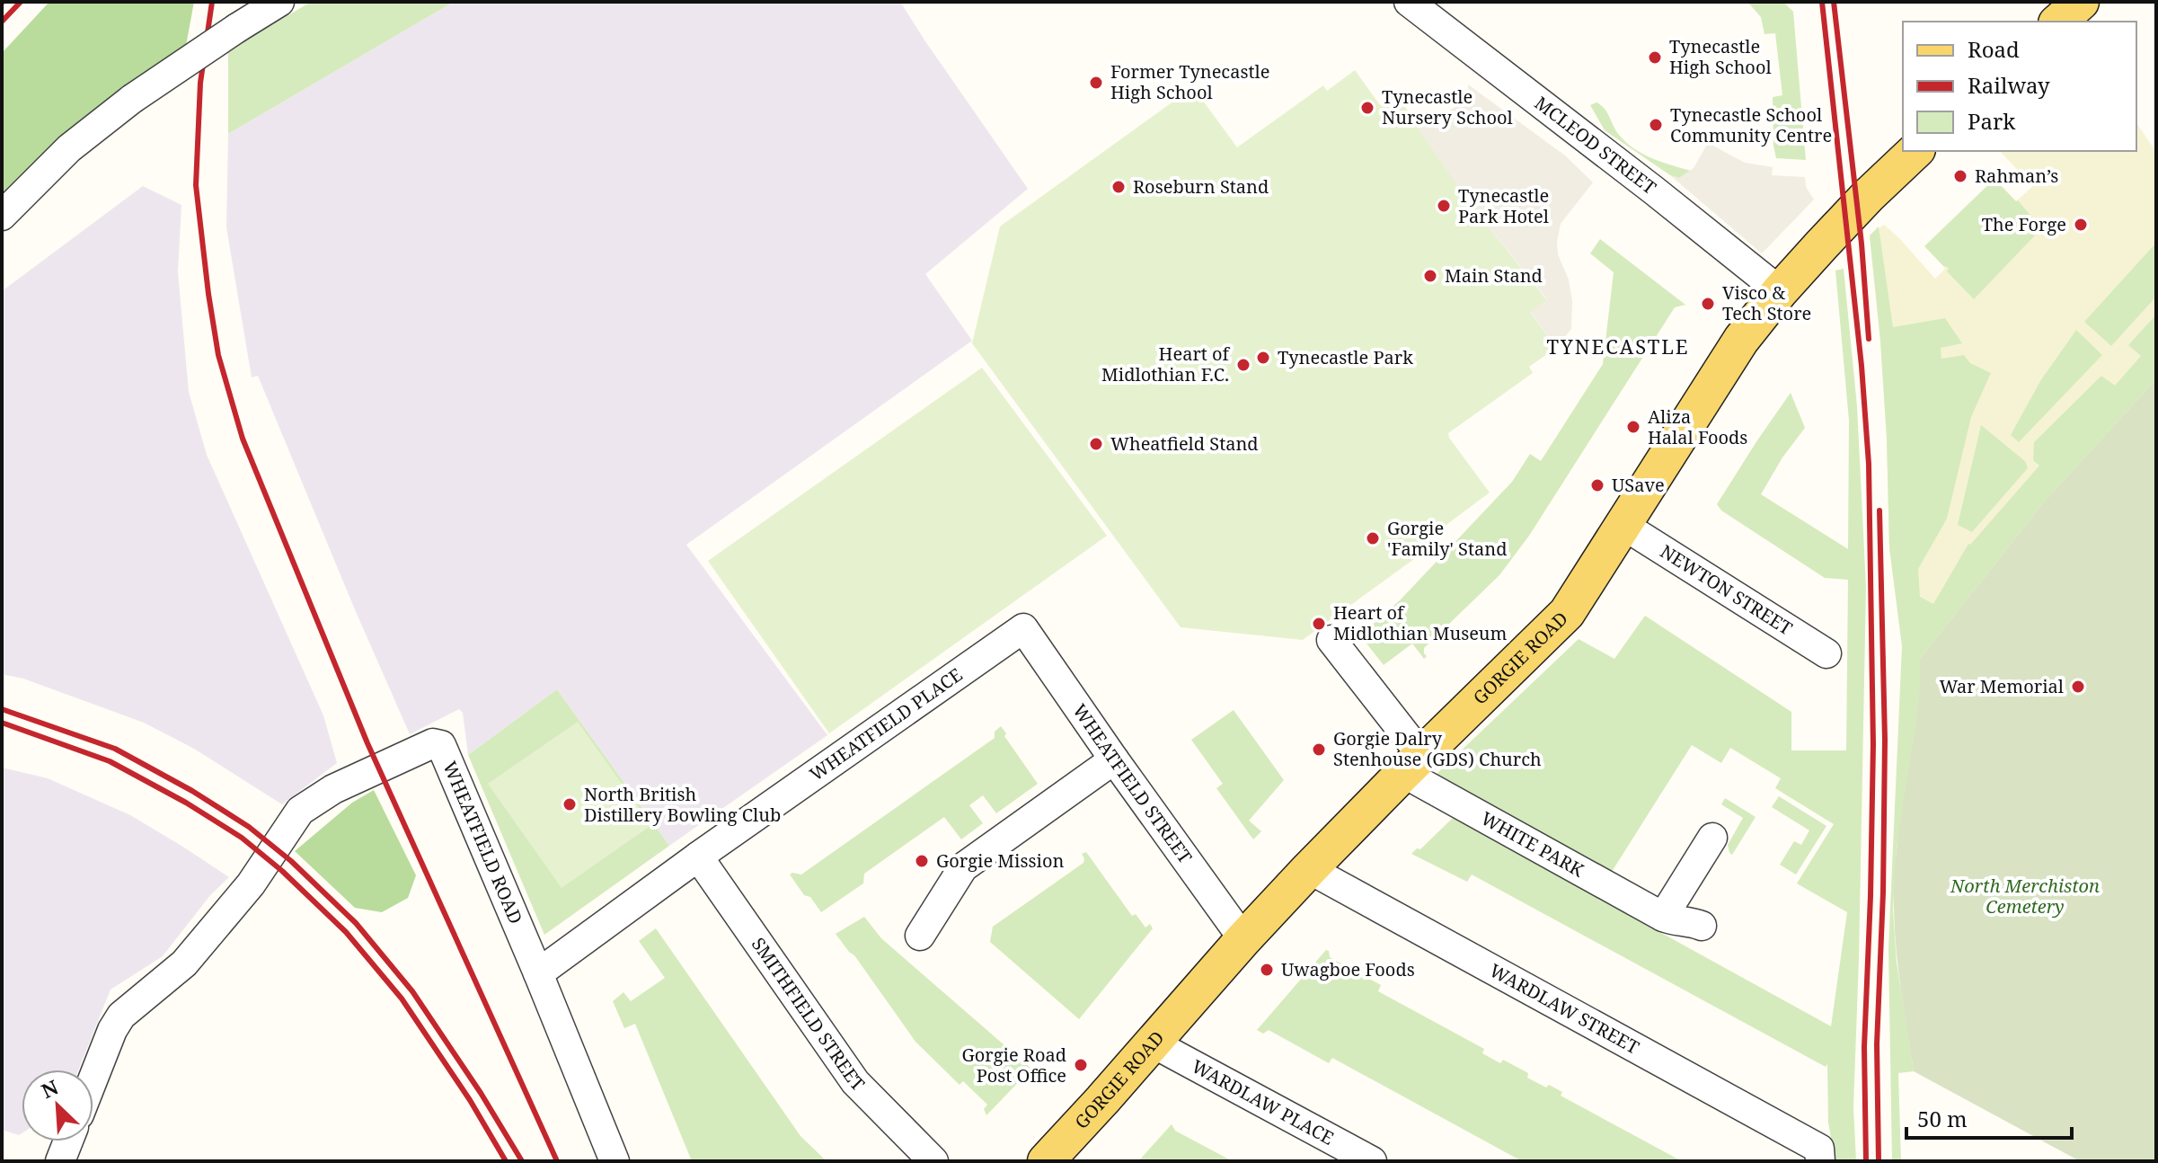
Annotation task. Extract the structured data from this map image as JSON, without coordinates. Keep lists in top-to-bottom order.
{
  "streets": {
    "main road": ["GORGIE ROAD"],
    "street": [
      "MCLEOD STREET",
      "NEWTON STREET",
      "WHEATFIELD PLACE",
      "WHEATFIELD STREET",
      "WHEATFIELD ROAD",
      "WHITE PARK",
      "WARDLAW STREET",
      "SMITHFIELD STREET",
      "WARDLAW PLACE"
    ]
  },
  "crossings": [
    ["MCLEOD STREET", "GORGIE ROAD"],
    ["NEWTON STREET", "GORGIE ROAD"],
    ["GORGIE ROAD", "WHEATFIELD STREET"],
    ["GORGIE ROAD", "WHITE PARK"],
    ["GORGIE ROAD", "WARDLAW STREET"],
    ["GORGIE ROAD", "WARDLAW PLACE"],
    ["WHEATFIELD PLACE", "WHEATFIELD STREET"],
    ["WHEATFIELD PLACE", "WHEATFIELD ROAD"],
    ["WHEATFIELD PLACE", "SMITHFIELD STREET"]
  ],
  "districts": ["TYNECASTLE"],
  "parks": ["North Merchiston Cemetery"],
  "places": [
    "Tynecastle High School",
    "Former Tynecastle High School",
    "Tynecastle Nursery School",
    "Tynecastle School Community Centre",
    "Rahman’s",
    "Roseburn Stand",
    "Tynecastle Park Hotel",
    "The Forge",
    "Main Stand",
    "Visco & Tech Store",
    "Tynecastle Park",
    "Heart of Midlothian F.C.",
    "Aliza Halal Foods",
    "Wheatfield Stand",
    "USave",
    "Gorgie 'Family' Stand",
    "Heart of Midlothian Museum",
    "War Memorial",
    "Gorgie Dalry Stenhouse (GDS) Church",
    "North British Distillery Bowling Club",
    "Gorgie Mission",
    "Uwagboe Foods",
    "Gorgie Road Post Office"
  ],
  "legend": ["Road", "Railway", "Park"],
  "scale_bar": "50 m",
  "north": "top left"
}
